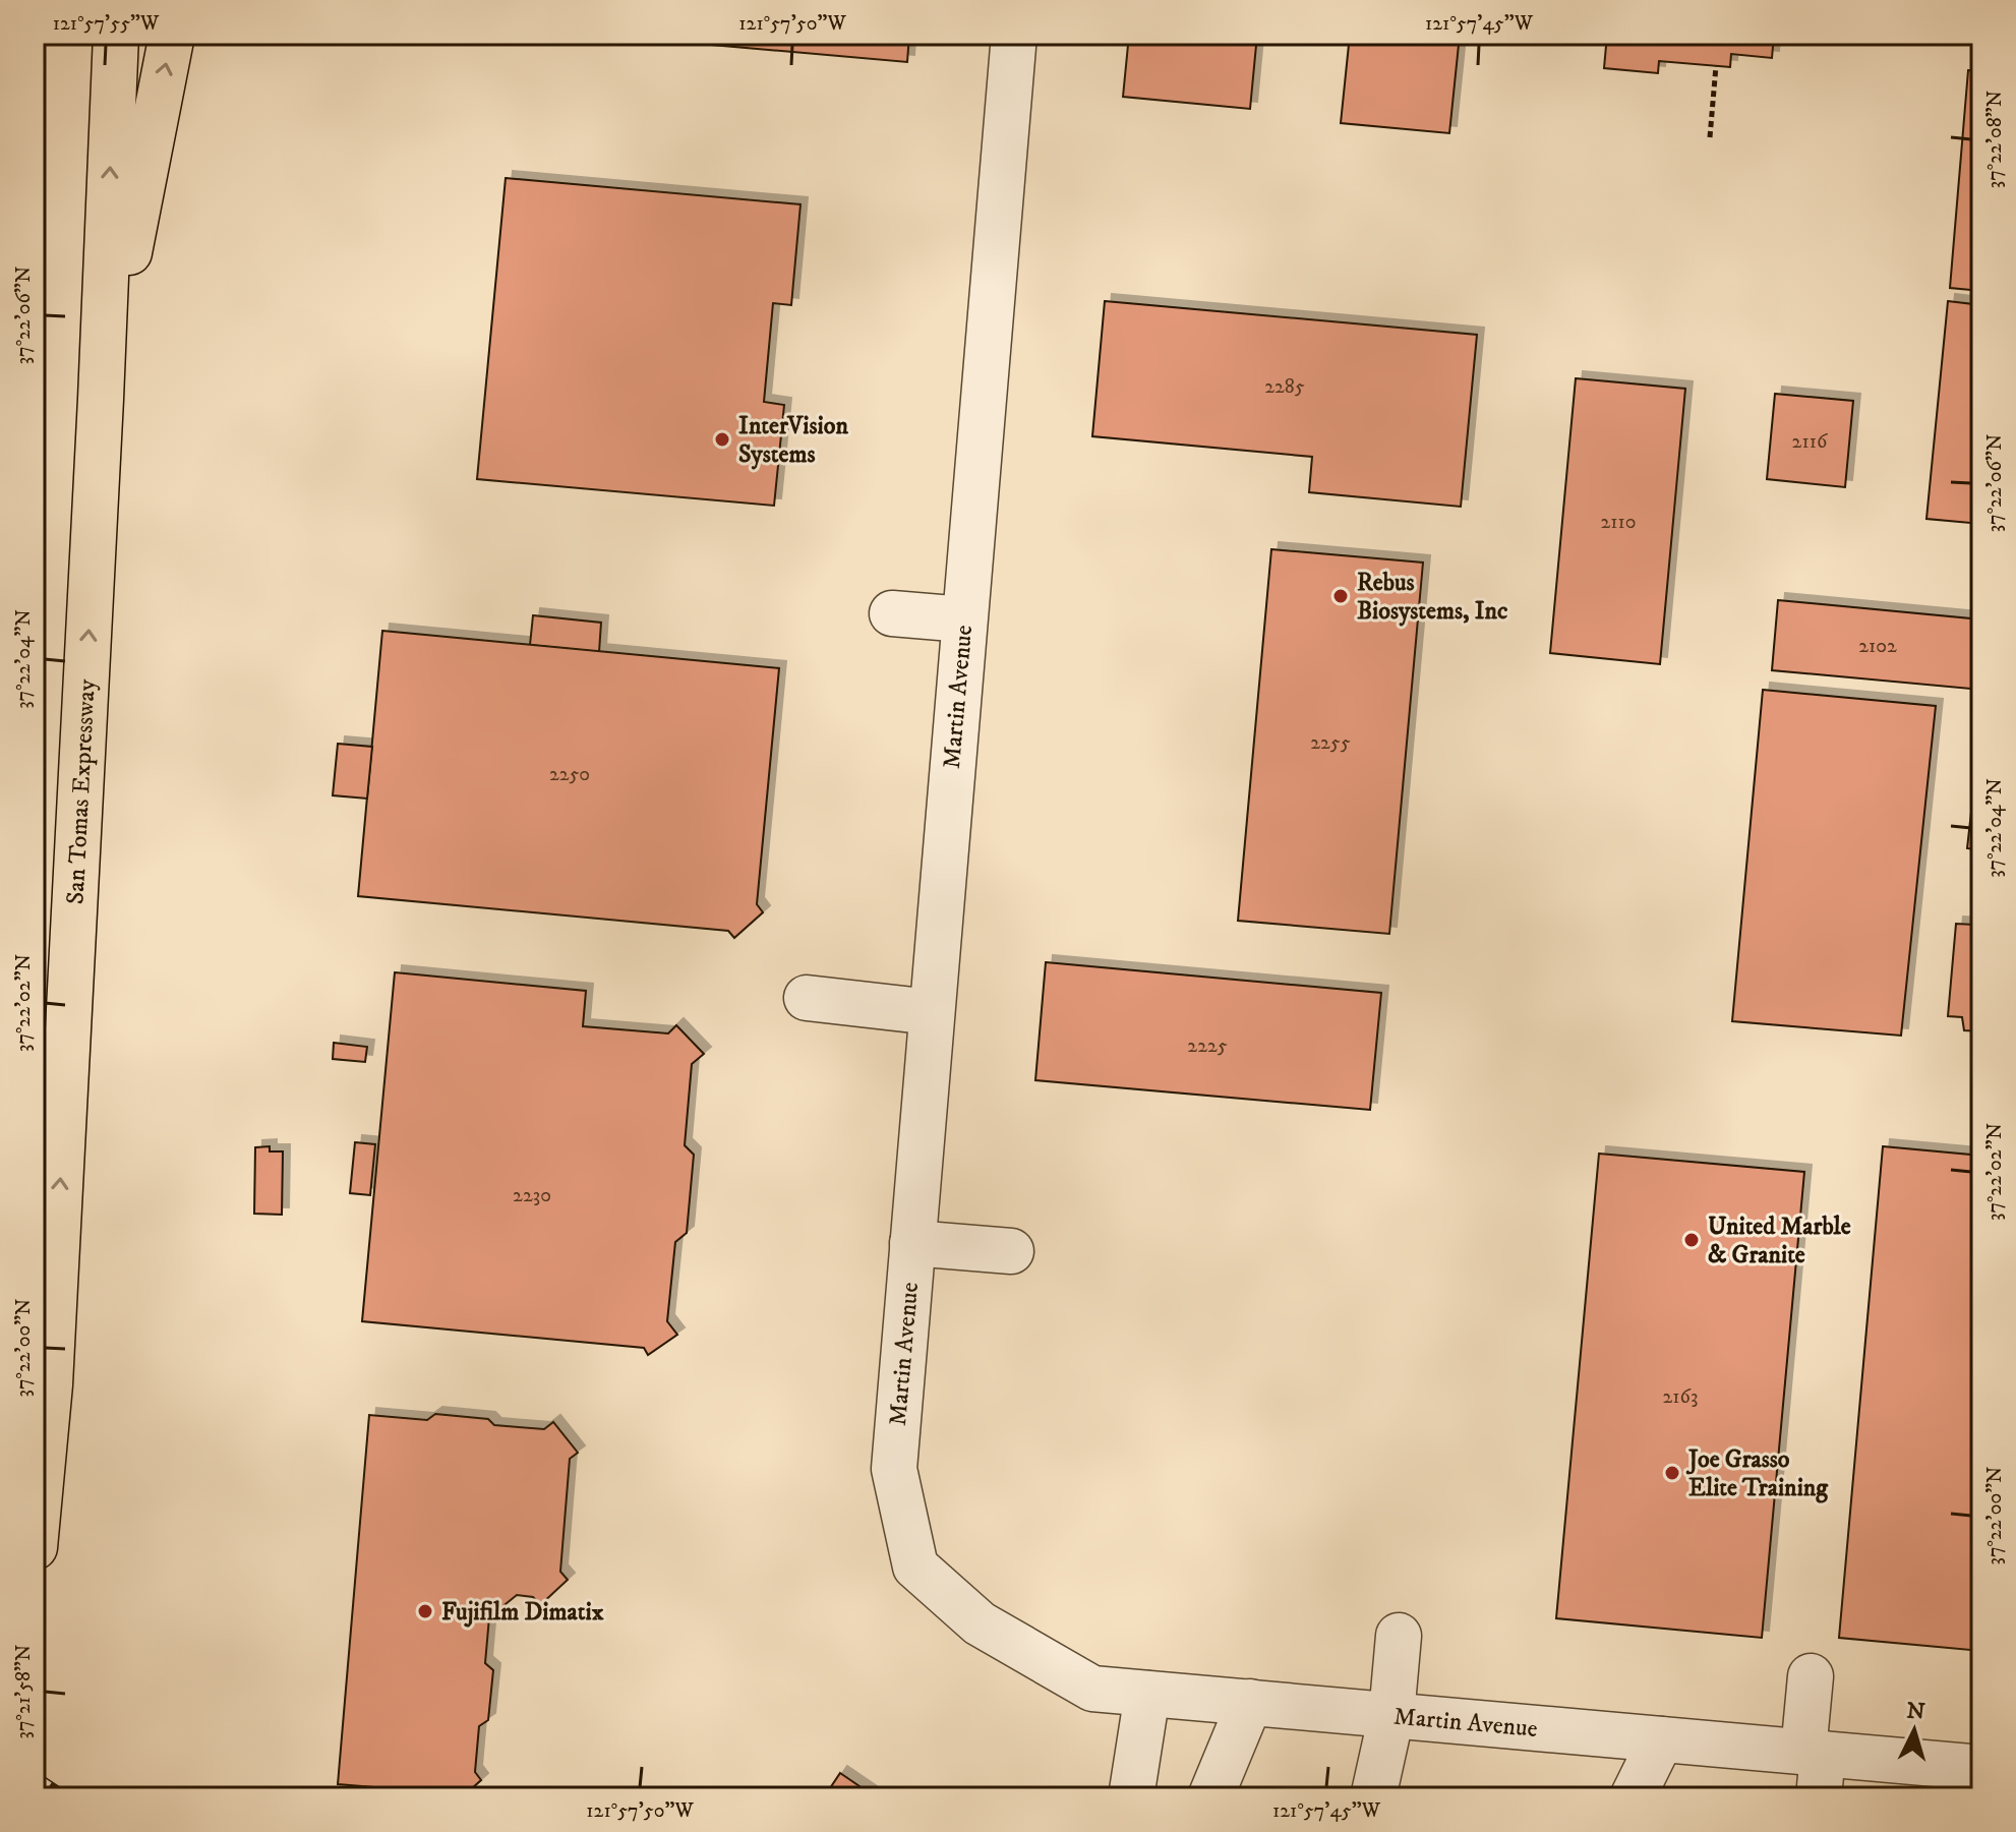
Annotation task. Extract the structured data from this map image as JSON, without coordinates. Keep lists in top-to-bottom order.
{
  "streets": {
    "highway": ["San Tomas Expressway"],
    "street": ["Martin Avenue"]
  },
  "one_way": ["San Tomas Expressway"],
  "places": [
    "InterVision Systems",
    "Rebus Biosystems, Inc",
    "United Marble & Granite",
    "Joe Grasso Elite Training",
    "Fujifilm Dimatix"
  ],
  "house_numbers": [
    "2285",
    "2116",
    "2110",
    "2102",
    "2255",
    "2250",
    "2225",
    "2230",
    "2163"
  ],
  "north": "top",
  "coordinates": [
    "121°57'55\"W",
    "121°57'50\"W",
    "121°57'45\"W",
    "37°22'08\"N",
    "37°22'06\"N",
    "37°22'04\"N",
    "37°22'02\"N",
    "37°22'00\"N",
    "37°21'58\"N"
  ]
}
